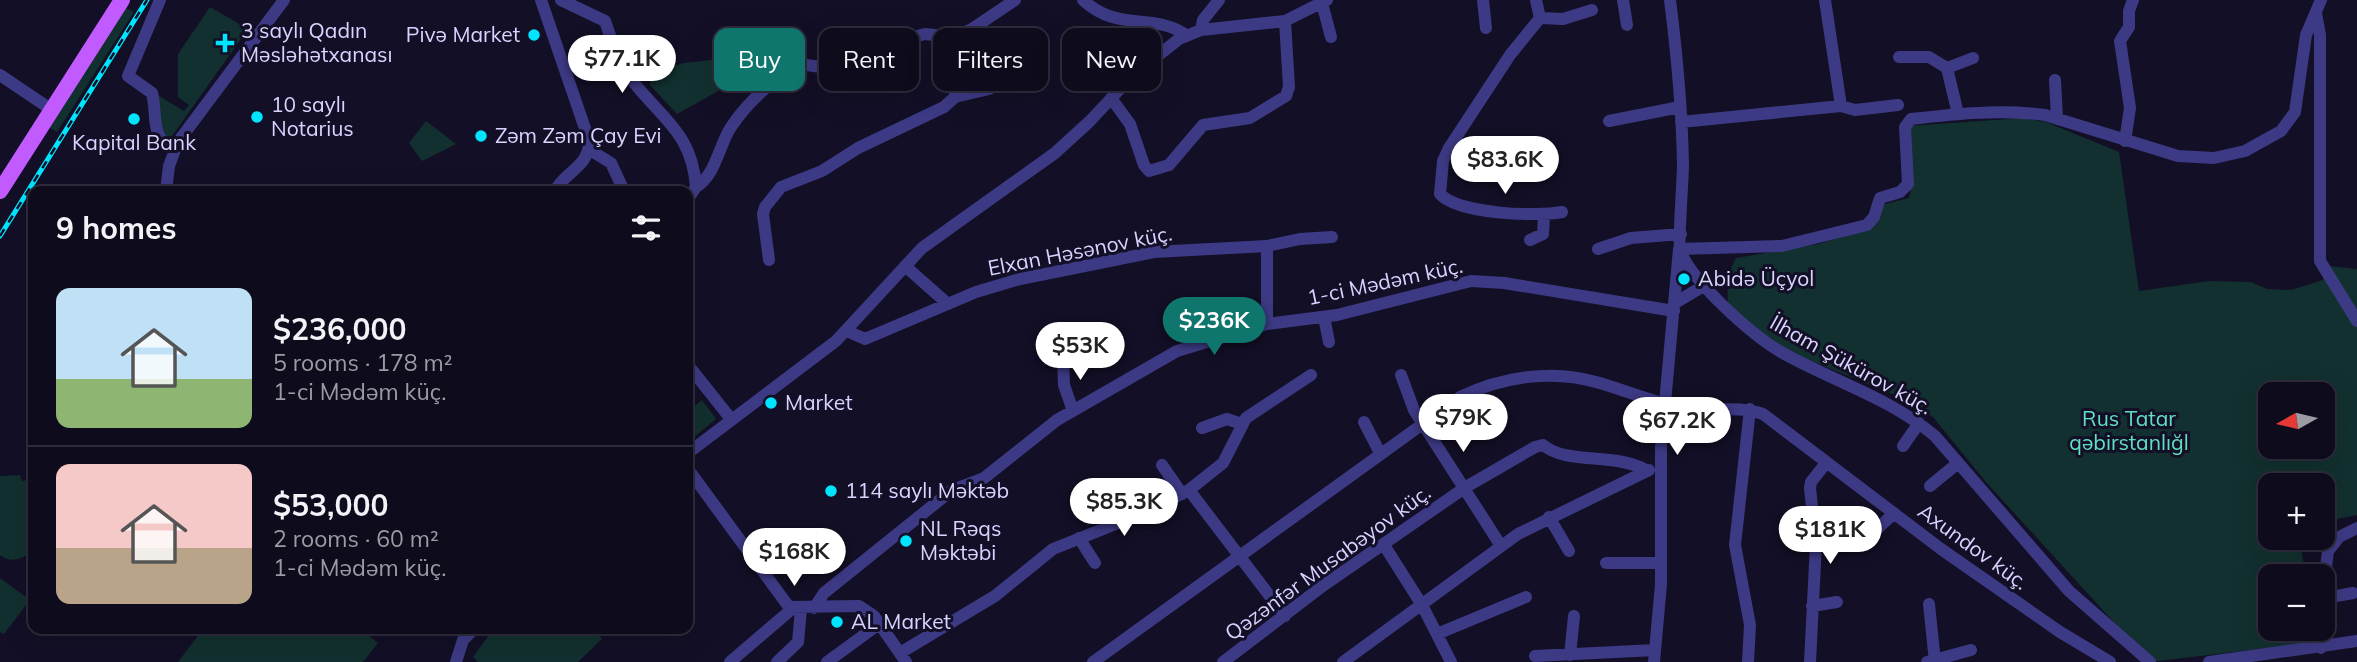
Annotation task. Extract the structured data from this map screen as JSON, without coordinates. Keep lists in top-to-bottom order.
{
  "streets": {
    "street": [
      "Elxan Həsənov küç.",
      "1-ci Mədəm küç.",
      "İlham Şükürov küç.",
      "Axundov küç.",
      "Qəzənfər Musabəyov küç."
    ]
  },
  "parks": ["Rus Tatar qəbirstanlığl"],
  "places": {
    "other": [
      "Pivə Market",
      "10 saylı Notarius",
      "Kapital Bank",
      "Zəm Zəm Çay Evi",
      "Abidə Üçyol",
      "Market",
      "114 saylı Məktəb",
      "NL Rəqs Məktəbi",
      "AL Market"
    ],
    "health": ["3 saylı Qadın Məsləhətxanası"]
  },
  "north": "left",
  "page": {
    "chip": [
      "Buy",
      "Rent",
      "Filters",
      "New"
    ],
    "price": [
      "$77.1K",
      "$83.6K",
      "$236K",
      "$53K",
      "$79K",
      "$67.2K",
      "$85.3K",
      "$181K",
      "$168K"
    ],
    "heading": "9 homes",
    "list": [
      {
        "name": "$236,000",
        "note": "5 rooms · 178 m² · 1-ci Mədəm küç."
      },
      {
        "name": "$53,000",
        "note": "2 rooms · 60 m² · 1-ci Mədəm küç."
      }
    ],
    "map_buttons": ["+", "−"]
  }
}
